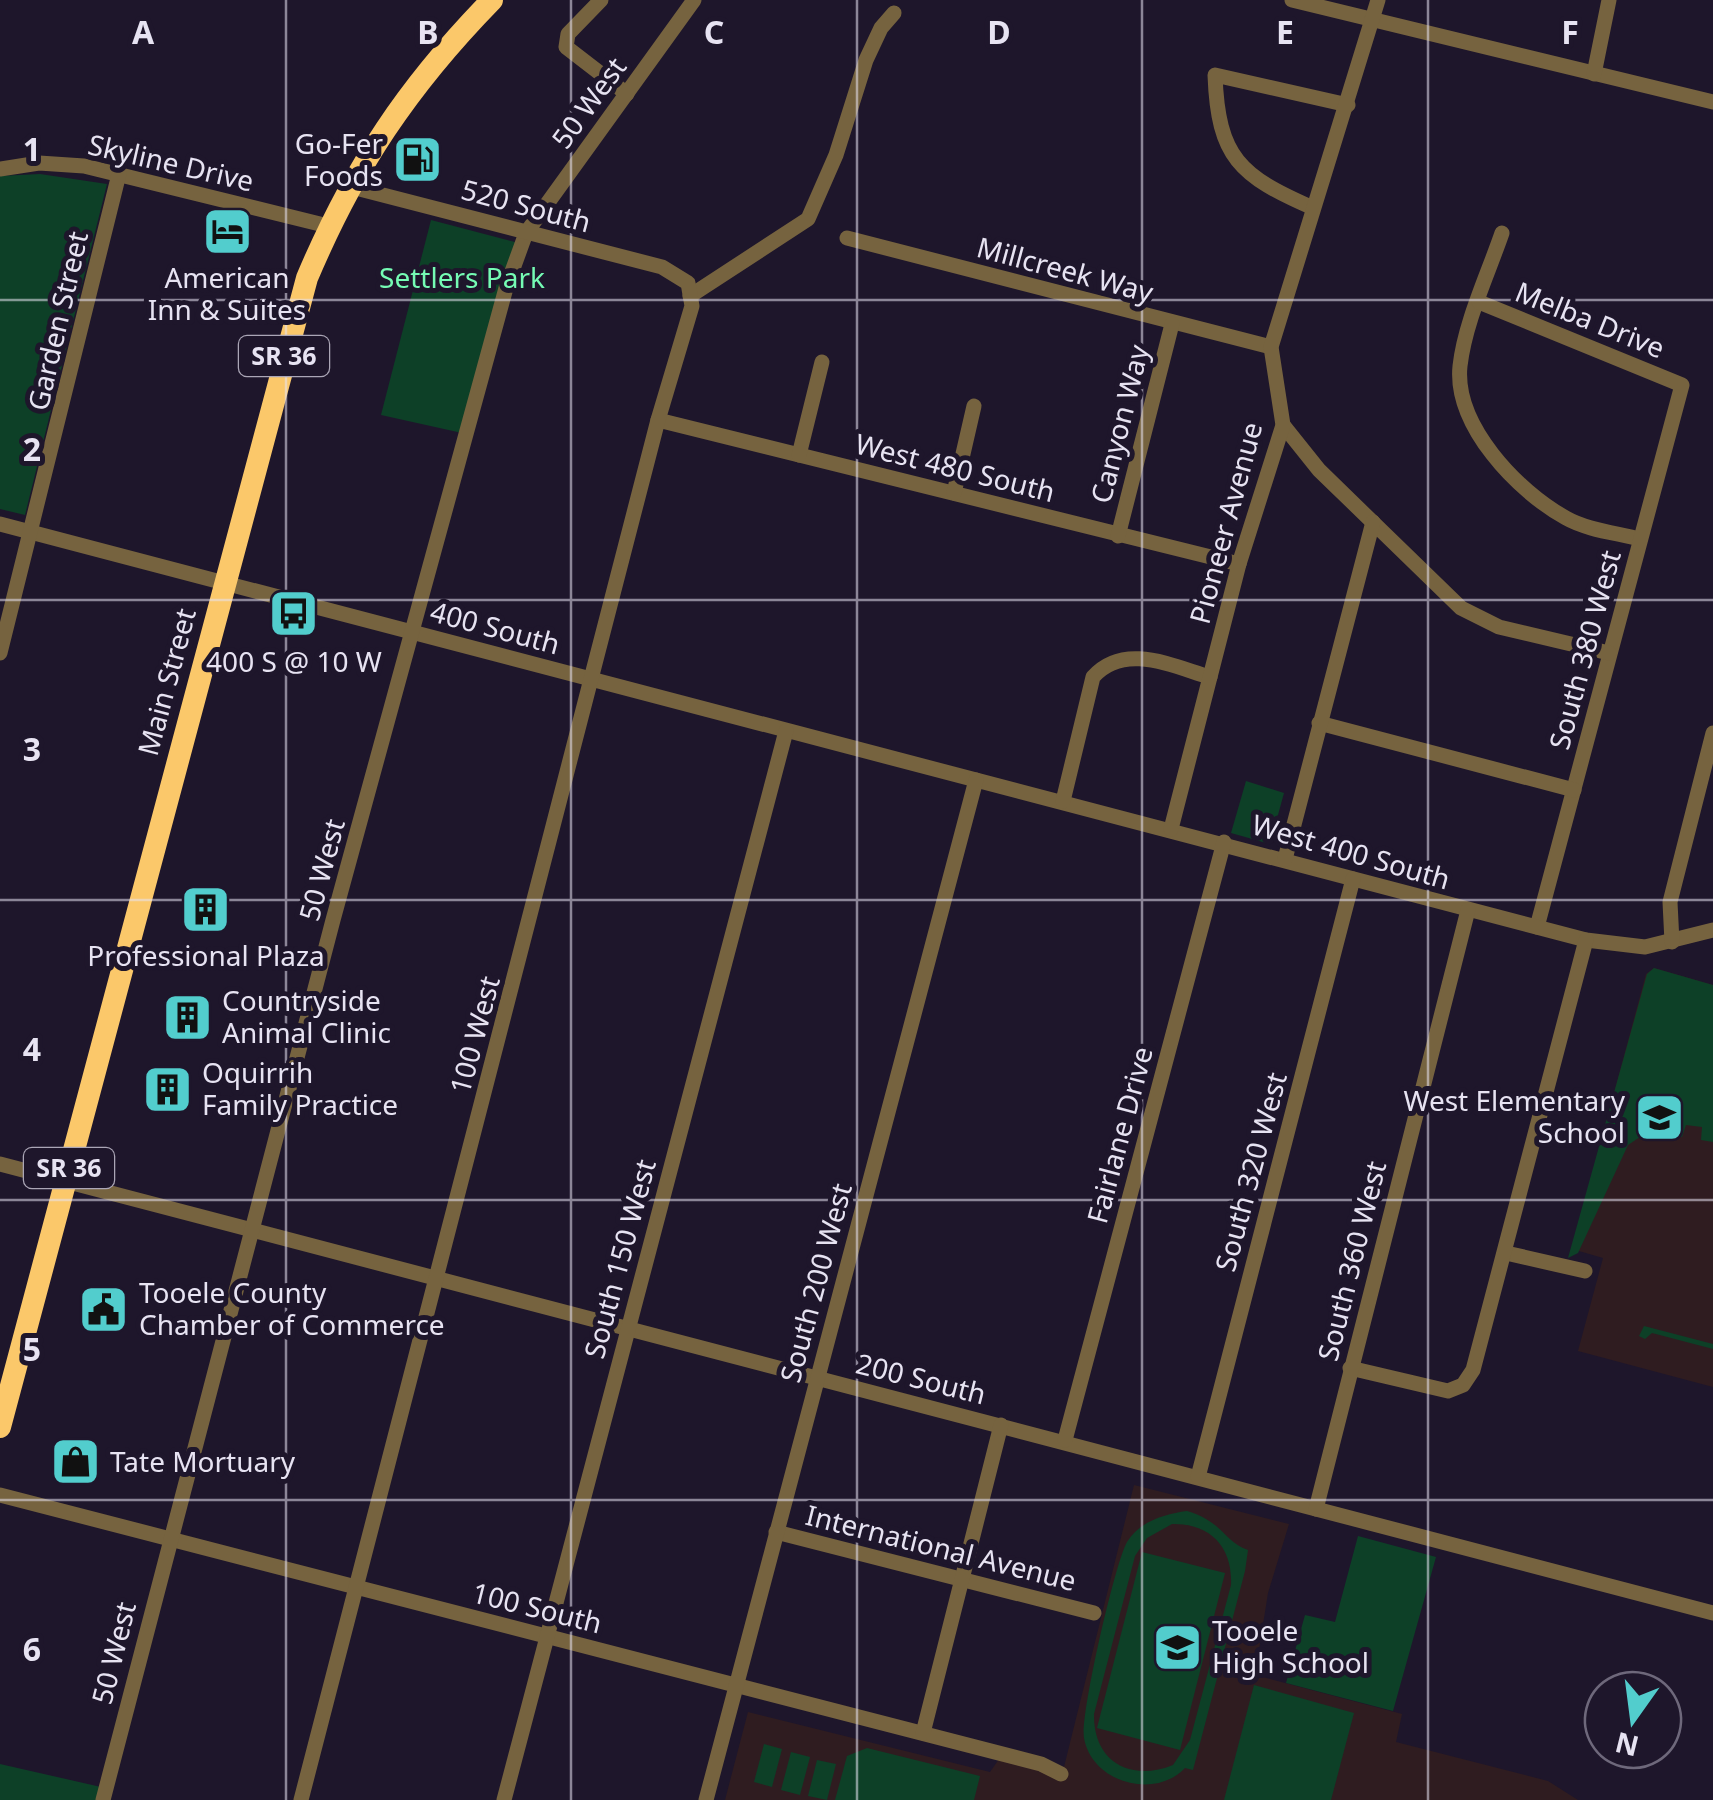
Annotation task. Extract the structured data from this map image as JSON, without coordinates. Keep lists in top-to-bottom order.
{
  "streets": {
    "highway": ["SR 36", "Main Street"],
    "street": [
      "50 West",
      "Skyline Drive",
      "520 South",
      "Millcreek Way",
      "Melba Drive",
      "Garden Street",
      "Canyon Way",
      "West 480 South",
      "Pioneer Avenue",
      "400 South",
      "South 380 West",
      "West 400 South",
      "100 West",
      "Fairlane Drive",
      "South 320 West",
      "South 150 West",
      "South 360 West",
      "South 200 West",
      "200 South",
      "International Avenue",
      "100 South"
    ]
  },
  "crossings": [
    ["50 West", "520 South"],
    ["50 West", "400 South"],
    ["50 West", "200 South"],
    ["50 West", "100 South"],
    ["Skyline Drive", "Garden Street"],
    ["Skyline Drive", "Main Street"],
    ["520 South", "Main Street"],
    ["520 South", "100 West"],
    ["Millcreek Way", "Canyon Way"],
    ["Millcreek Way", "Pioneer Avenue"],
    ["Melba Drive", "South 380 West"],
    ["Garden Street", "400 South"],
    ["Canyon Way", "West 480 South"],
    ["West 480 South", "Pioneer Avenue"],
    ["West 480 South", "100 West"],
    ["Pioneer Avenue", "West 400 South"],
    ["400 South", "Main Street"],
    ["400 South", "West 400 South"],
    ["400 South", "100 West"],
    ["400 South", "South 150 West"],
    ["400 South", "South 200 West"],
    ["South 380 West", "West 400 South"],
    ["Main Street", "200 South"],
    ["West 400 South", "Fairlane Drive"],
    ["West 400 South", "South 320 West"],
    ["West 400 South", "South 360 West"],
    ["West 400 South", "South 200 West"],
    ["100 West", "200 South"],
    ["100 West", "100 South"],
    ["Fairlane Drive", "200 South"],
    ["South 320 West", "200 South"],
    ["South 150 West", "200 South"],
    ["South 150 West", "100 South"],
    ["South 360 West", "200 South"],
    ["South 200 West", "200 South"],
    ["South 200 West", "International Avenue"],
    ["South 200 West", "100 South"]
  ],
  "parks": ["Settlers Park"],
  "places": {
    "fuel station": ["Go-Fer Foods"],
    "hotel": ["American Inn & Suites"],
    "bus stop": ["400 S @ 10 W"],
    "building": ["Professional Plaza", "Countryside Animal Clinic", "Oquirrih Family Practice"],
    "school or university": ["West Elementary School", "Tooele High School"],
    "public building": ["Tooele County Chamber of Commerce"],
    "shop": ["Tate Mortuary"]
  },
  "north": "bottom",
  "grid": {
    "columns": [
      "A",
      "B",
      "C",
      "D",
      "E",
      "F"
    ],
    "rows": [
      "1",
      "2",
      "3",
      "4",
      "5",
      "6"
    ]
  }
}
